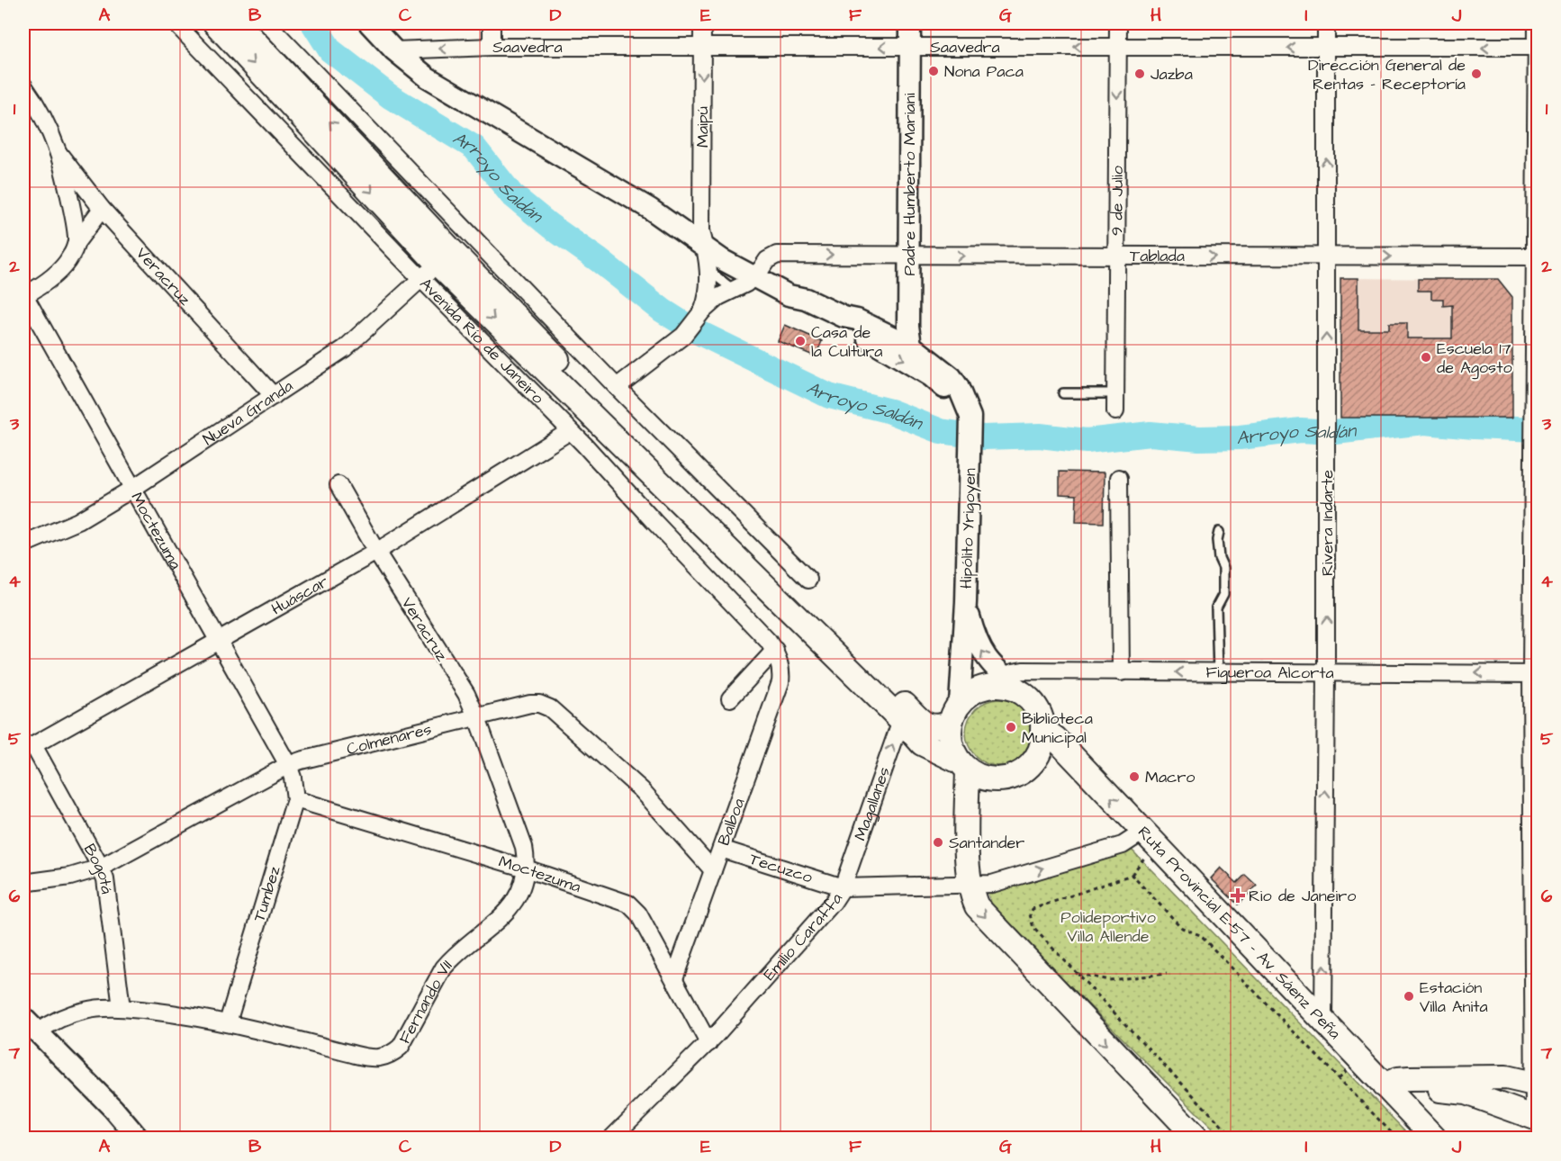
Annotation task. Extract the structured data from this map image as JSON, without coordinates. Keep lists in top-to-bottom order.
{
  "streets": {
    "main road": ["Ruta Provincial E-57 - Av. Sáenz Peña"],
    "street": [
      "Saavedra",
      "Maipú",
      "Padre Humberto Mariani",
      "9 de Julio",
      "Tablada",
      "Veracruz",
      "Avenida Río de Janeiro",
      "Nueva Granda",
      "Rivera Indarte",
      "Hipólito Yrigoyen",
      "Moctezuma",
      "Huáscar",
      "Figueroa Alcorta",
      "Colmenares",
      "Magallanes",
      "Balboa",
      "Tecuzco",
      "Bogotá",
      "Tumbez",
      "Emilio Caraffa",
      "Fernando VII"
    ]
  },
  "crossings": [
    ["Saavedra", "Maipú"],
    ["Saavedra", "Padre Humberto Mariani"],
    ["Saavedra", "9 de Julio"],
    ["Saavedra", "Rivera Indarte"],
    ["Padre Humberto Mariani", "Tablada"],
    ["9 de Julio", "Tablada"],
    ["Tablada", "Rivera Indarte"],
    ["Veracruz", "Nueva Granda"],
    ["Veracruz", "Huáscar"],
    ["Veracruz", "Colmenares"],
    ["Veracruz", "Fernando VII"],
    ["Avenida Río de Janeiro", "Nueva Granda"],
    ["Avenida Río de Janeiro", "Huáscar"],
    ["Avenida Río de Janeiro", "Balboa"],
    ["Nueva Granda", "Moctezuma"],
    ["Rivera Indarte", "Figueroa Alcorta"],
    ["Rivera Indarte", "Ruta Provincial E-57 - Av. Sáenz Peña"],
    ["Hipólito Yrigoyen", "Figueroa Alcorta"],
    ["Hipólito Yrigoyen", "Ruta Provincial E-57 - Av. Sáenz Peña"],
    ["Moctezuma", "Huáscar"],
    ["Moctezuma", "Colmenares"],
    ["Moctezuma", "Balboa"],
    ["Moctezuma", "Tumbez"],
    ["Moctezuma", "Emilio Caraffa"],
    ["Moctezuma", "Fernando VII"],
    ["Huáscar", "Bogotá"],
    ["Figueroa Alcorta", "Ruta Provincial E-57 - Av. Sáenz Peña"],
    ["Colmenares", "Balboa"],
    ["Colmenares", "Bogotá"],
    ["Colmenares", "Tumbez"],
    ["Colmenares", "Fernando VII"],
    ["Magallanes", "Tecuzco"],
    ["Magallanes", "Emilio Caraffa"],
    ["Balboa", "Tecuzco"],
    ["Tecuzco", "Emilio Caraffa"],
    ["Bogotá", "Fernando VII"],
    ["Tumbez", "Fernando VII"],
    ["Ruta Provincial E-57 - Av. Sáenz Peña", "Emilio Caraffa"]
  ],
  "one_way": [
    "Saavedra",
    "Maipú",
    "9 de Julio",
    "Tablada",
    "Rivera Indarte",
    "Figueroa Alcorta",
    "Magallanes"
  ],
  "water": ["Arroyo Saldán"],
  "parks": ["Polideportivo Villa Allende"],
  "places": {
    "other": [
      "Nona Paca",
      "Jazba",
      "Dirección General de Rentas - Receptoría",
      "Casa de la Cultura",
      "Escuela 17 de Agosto",
      "Biblioteca Municipal",
      "Macro",
      "Santander",
      "Estación Villa Anita"
    ],
    "health": ["Rio de Janeiro"]
  },
  "grid": {
    "columns": [
      "A",
      "B",
      "C",
      "D",
      "E",
      "F",
      "G",
      "H",
      "I",
      "J"
    ],
    "rows": [
      "1",
      "2",
      "3",
      "4",
      "5",
      "6",
      "7"
    ]
  }
}
